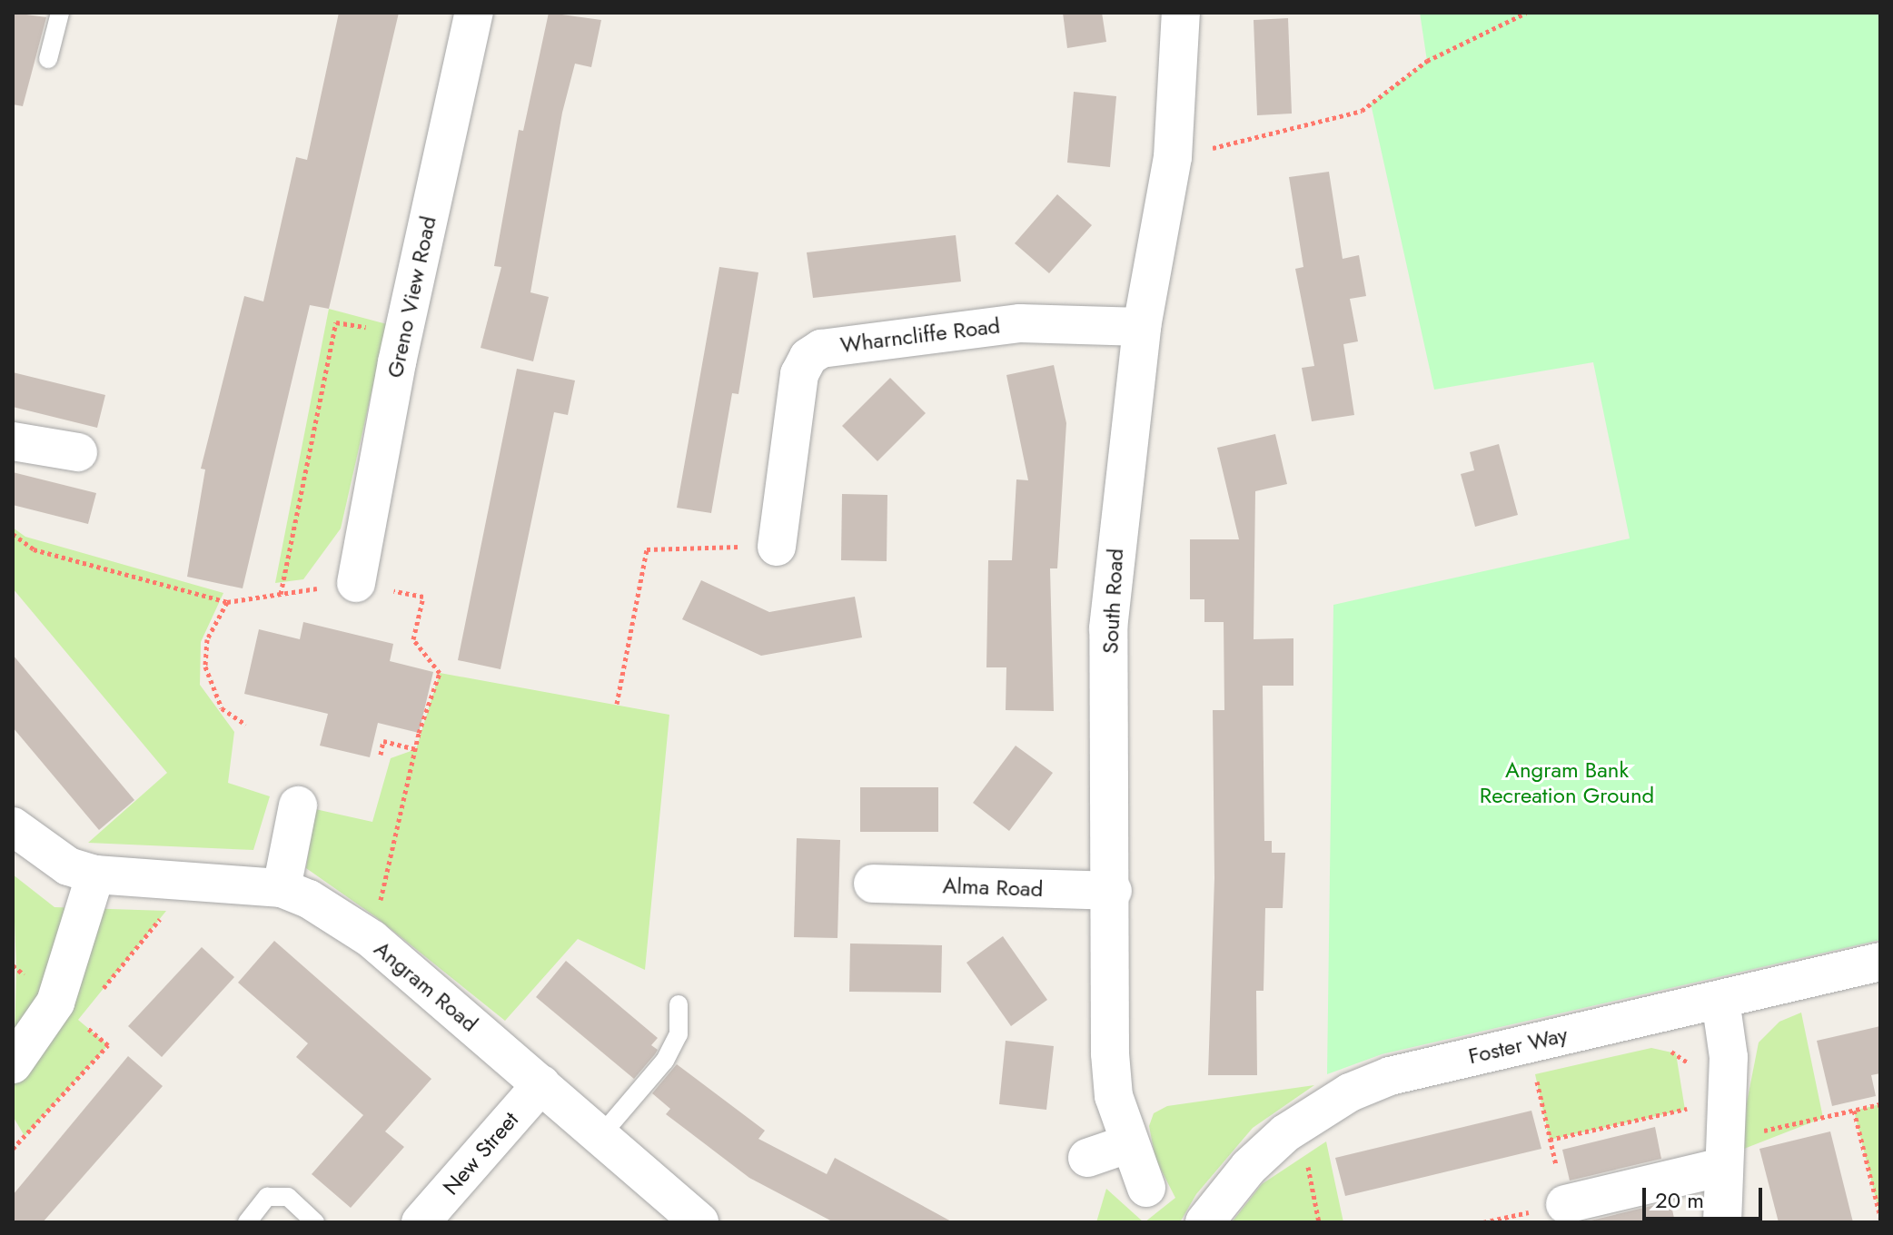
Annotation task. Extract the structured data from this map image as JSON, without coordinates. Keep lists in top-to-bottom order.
{
  "streets": {
    "street": [
      "Greno View Road",
      "Wharncliffe Road",
      "South Road",
      "Alma Road",
      "Angram Road",
      "Foster Way",
      "New Street"
    ]
  },
  "crossings": [
    ["Wharncliffe Road", "South Road"],
    ["South Road", "Alma Road"],
    ["Angram Road", "New Street"]
  ],
  "parks": ["Angram Bank Recreation Ground"],
  "scale_bar": "20 m"
}
